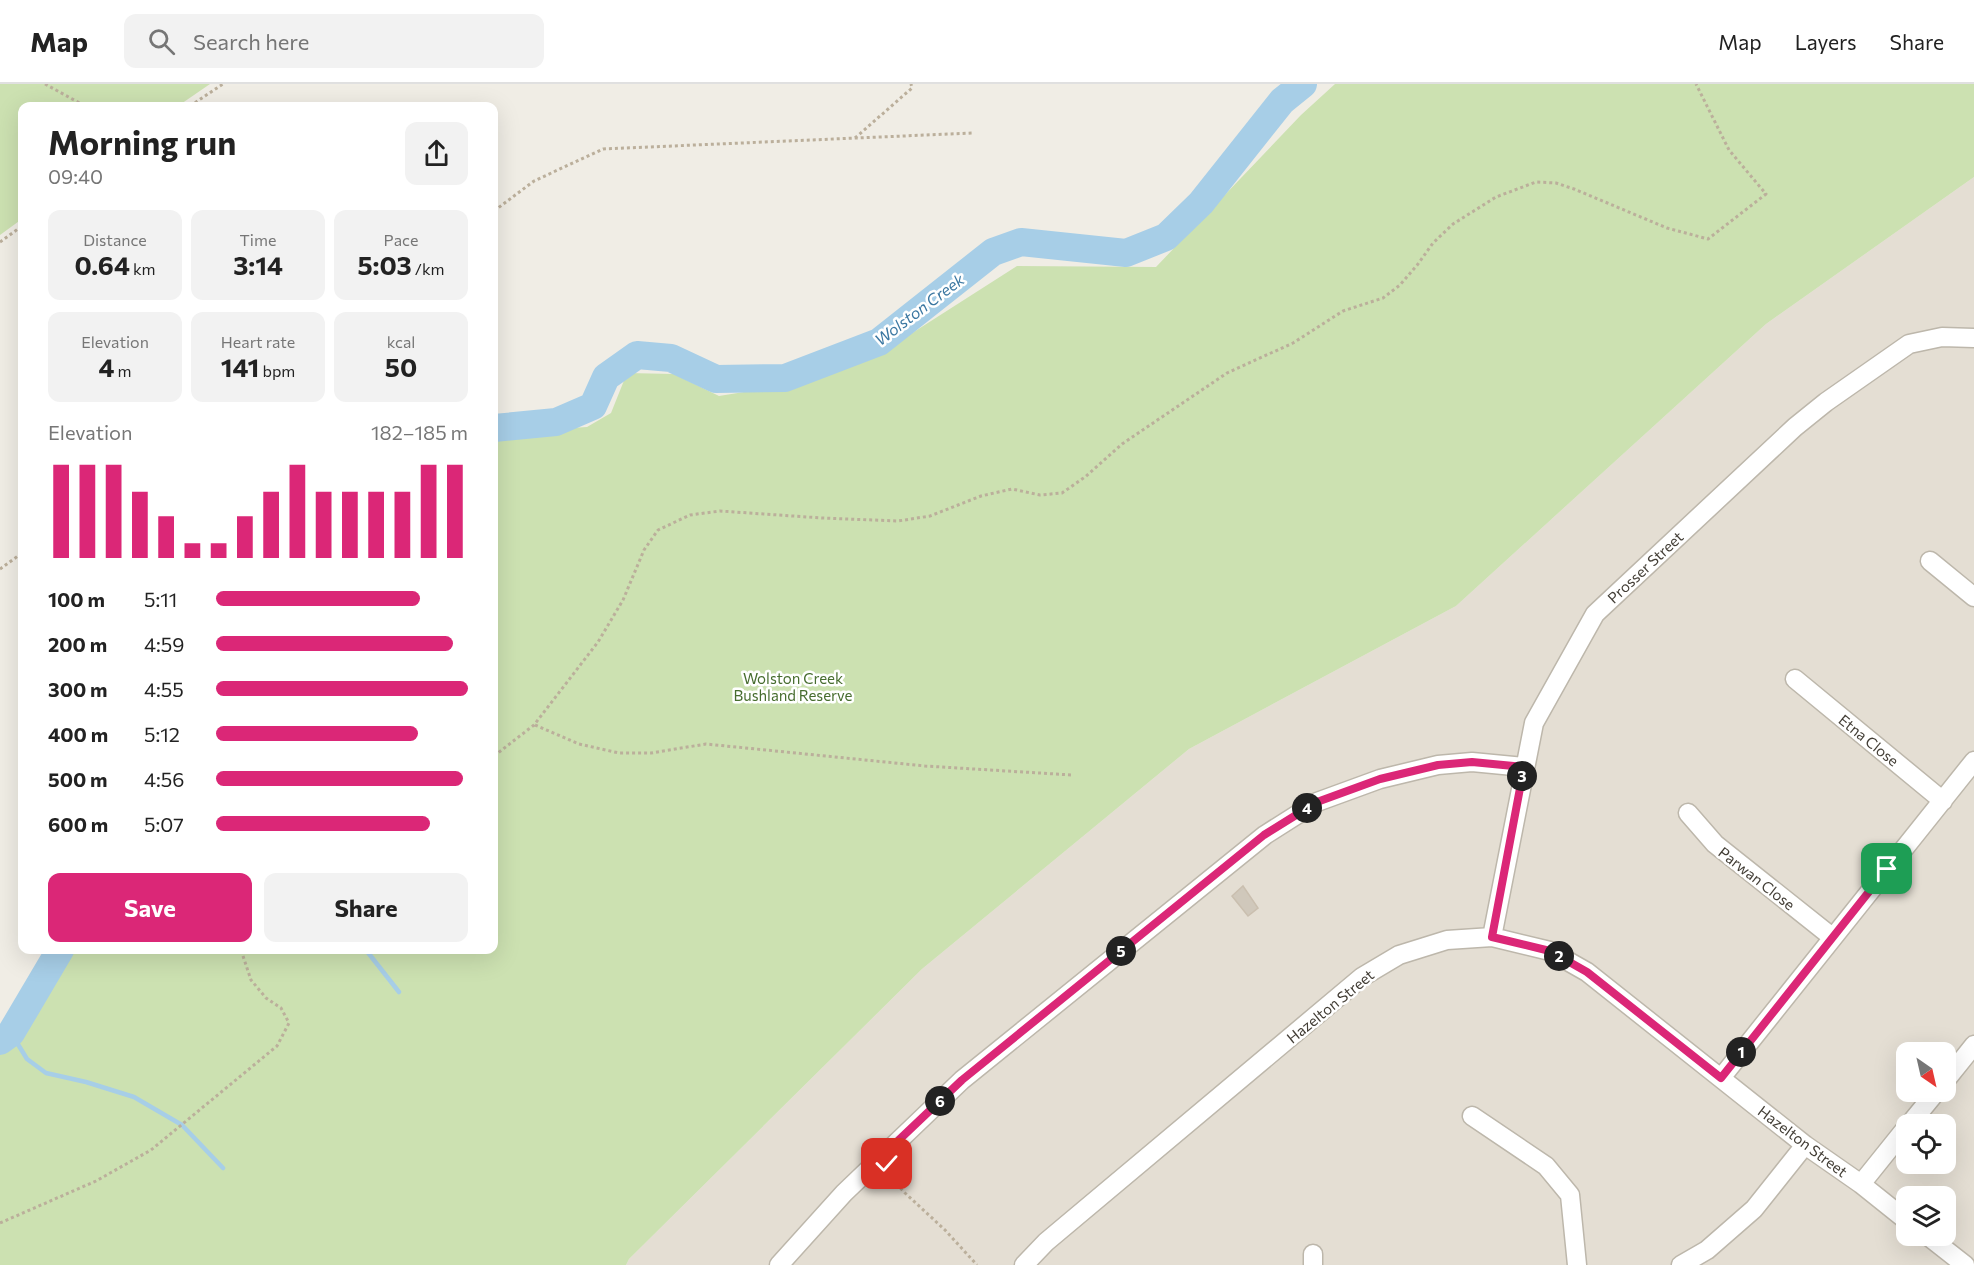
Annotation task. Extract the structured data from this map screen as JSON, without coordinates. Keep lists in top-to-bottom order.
{
  "streets": {
    "street": [
      "Prosser Street",
      "Etna Close",
      "Parwan Close",
      "Hazelton Street"
    ]
  },
  "crossings": [
    ["Prosser Street", "Hazelton Street"]
  ],
  "water": ["Wolston Creek"],
  "parks": ["Wolston Creek Bushland Reserve"],
  "north": "bottom right",
  "page": {
    "header": "Map",
    "search": "Search here",
    "nav": ["Map", "Layers", "Share"],
    "heading": ["Morning run", "09:40"],
    "stats": [
      ["Distance", "0.64 km"],
      ["Time", "3:14"],
      ["Pace", "5:03 /km"],
      ["Elevation", "4 m"],
      ["Heart rate", "141 bpm"],
      ["kcal", "50"]
    ],
    "chart": ["Elevation", "182–185 m"],
    "list": [
      {
        "name": "100 m",
        "note": "5:11"
      },
      {
        "name": "200 m",
        "note": "4:59"
      },
      {
        "name": "300 m",
        "note": "4:55"
      },
      {
        "name": "400 m",
        "note": "5:12"
      },
      {
        "name": "500 m",
        "note": "4:56"
      },
      {
        "name": "600 m",
        "note": "5:07"
      }
    ],
    "pins": [
      "3",
      "4",
      "5",
      "2",
      "1",
      "6"
    ],
    "buttons": ["Save", "Share"]
  }
}
